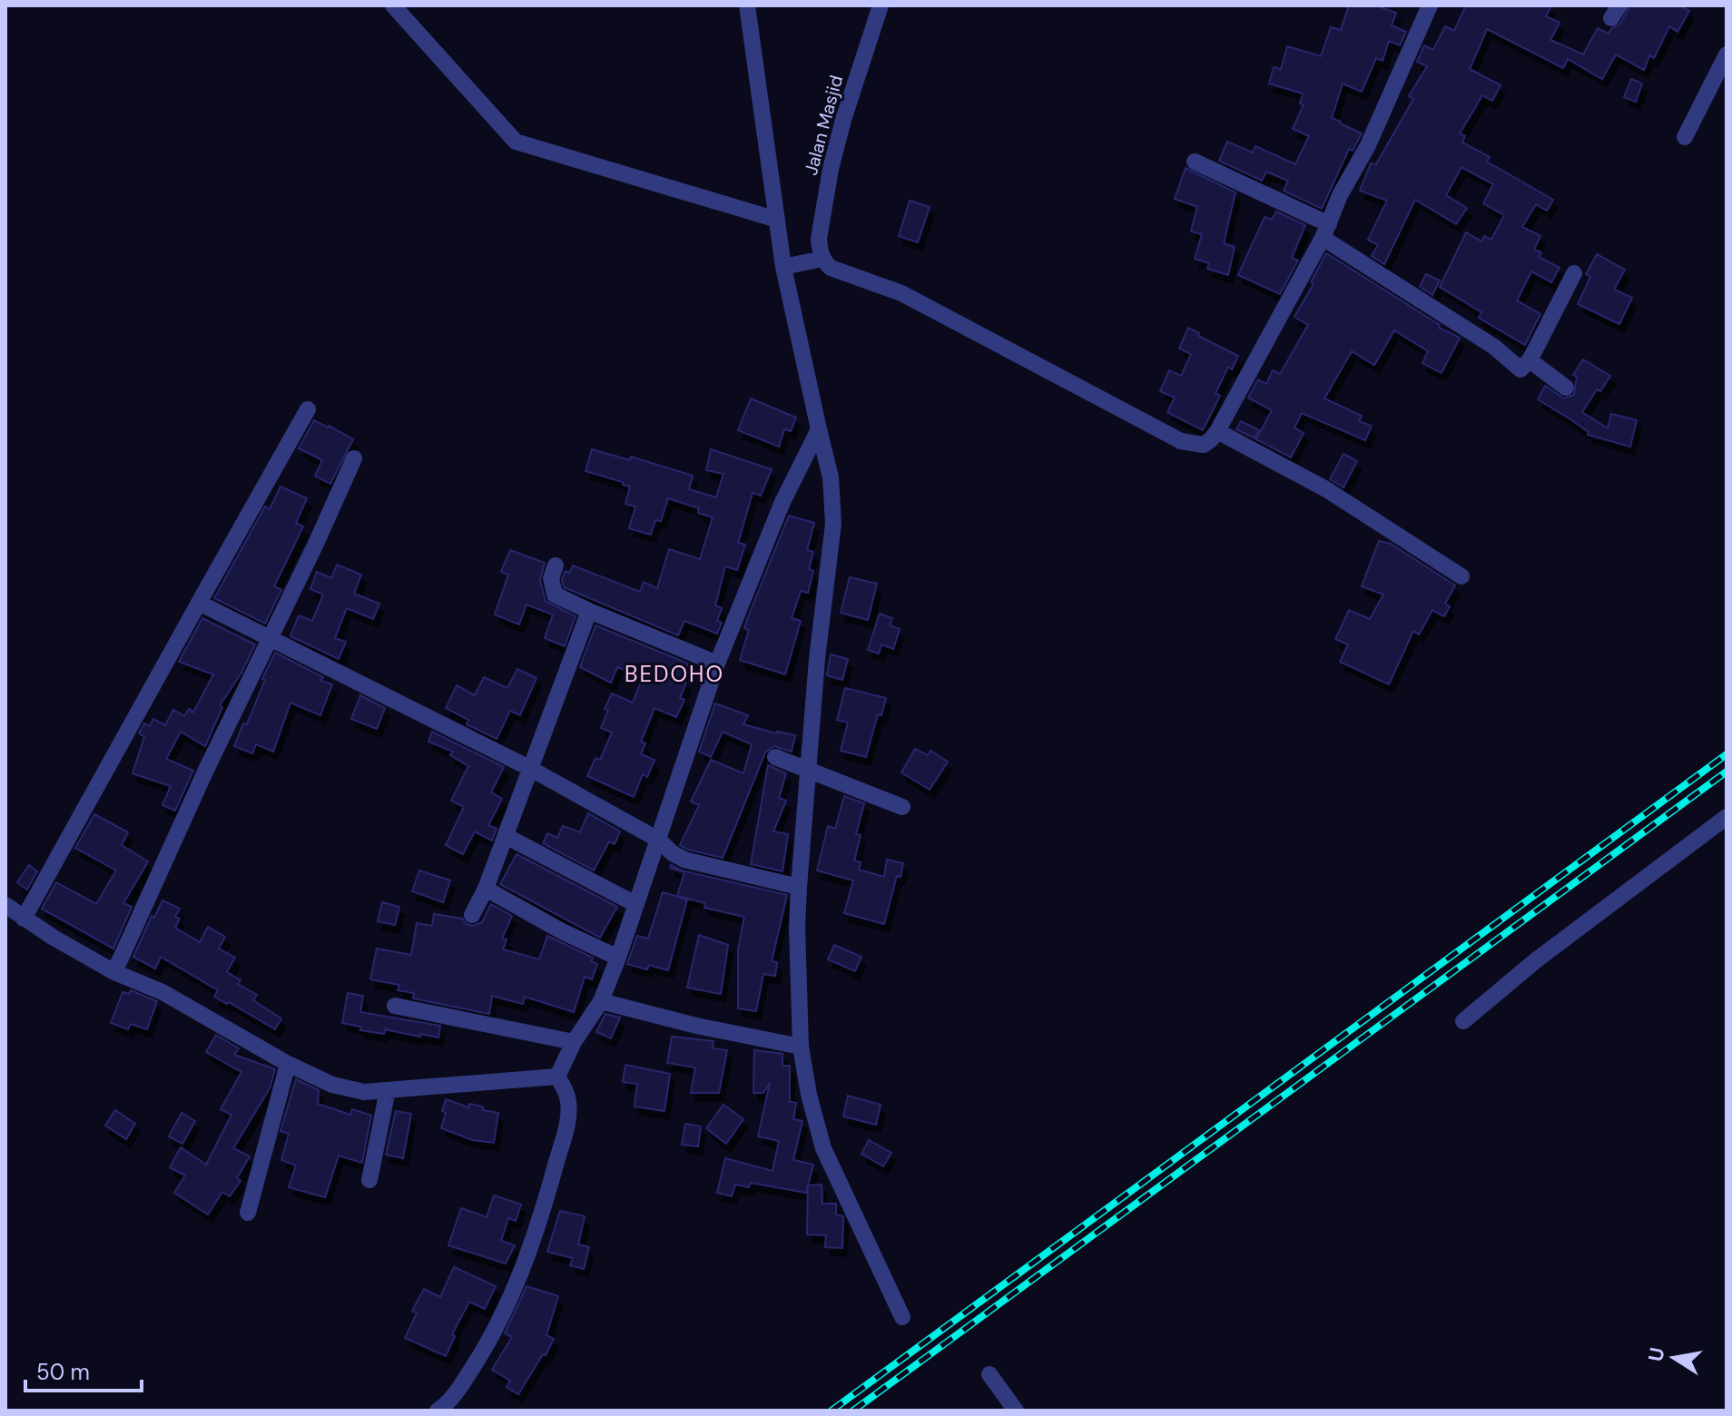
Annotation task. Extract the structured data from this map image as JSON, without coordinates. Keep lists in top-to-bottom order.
{
  "streets": {
    "street": ["Jalan Masjid"]
  },
  "districts": ["BEDOHO"],
  "scale_bar": "50 m",
  "north": "left"
}
